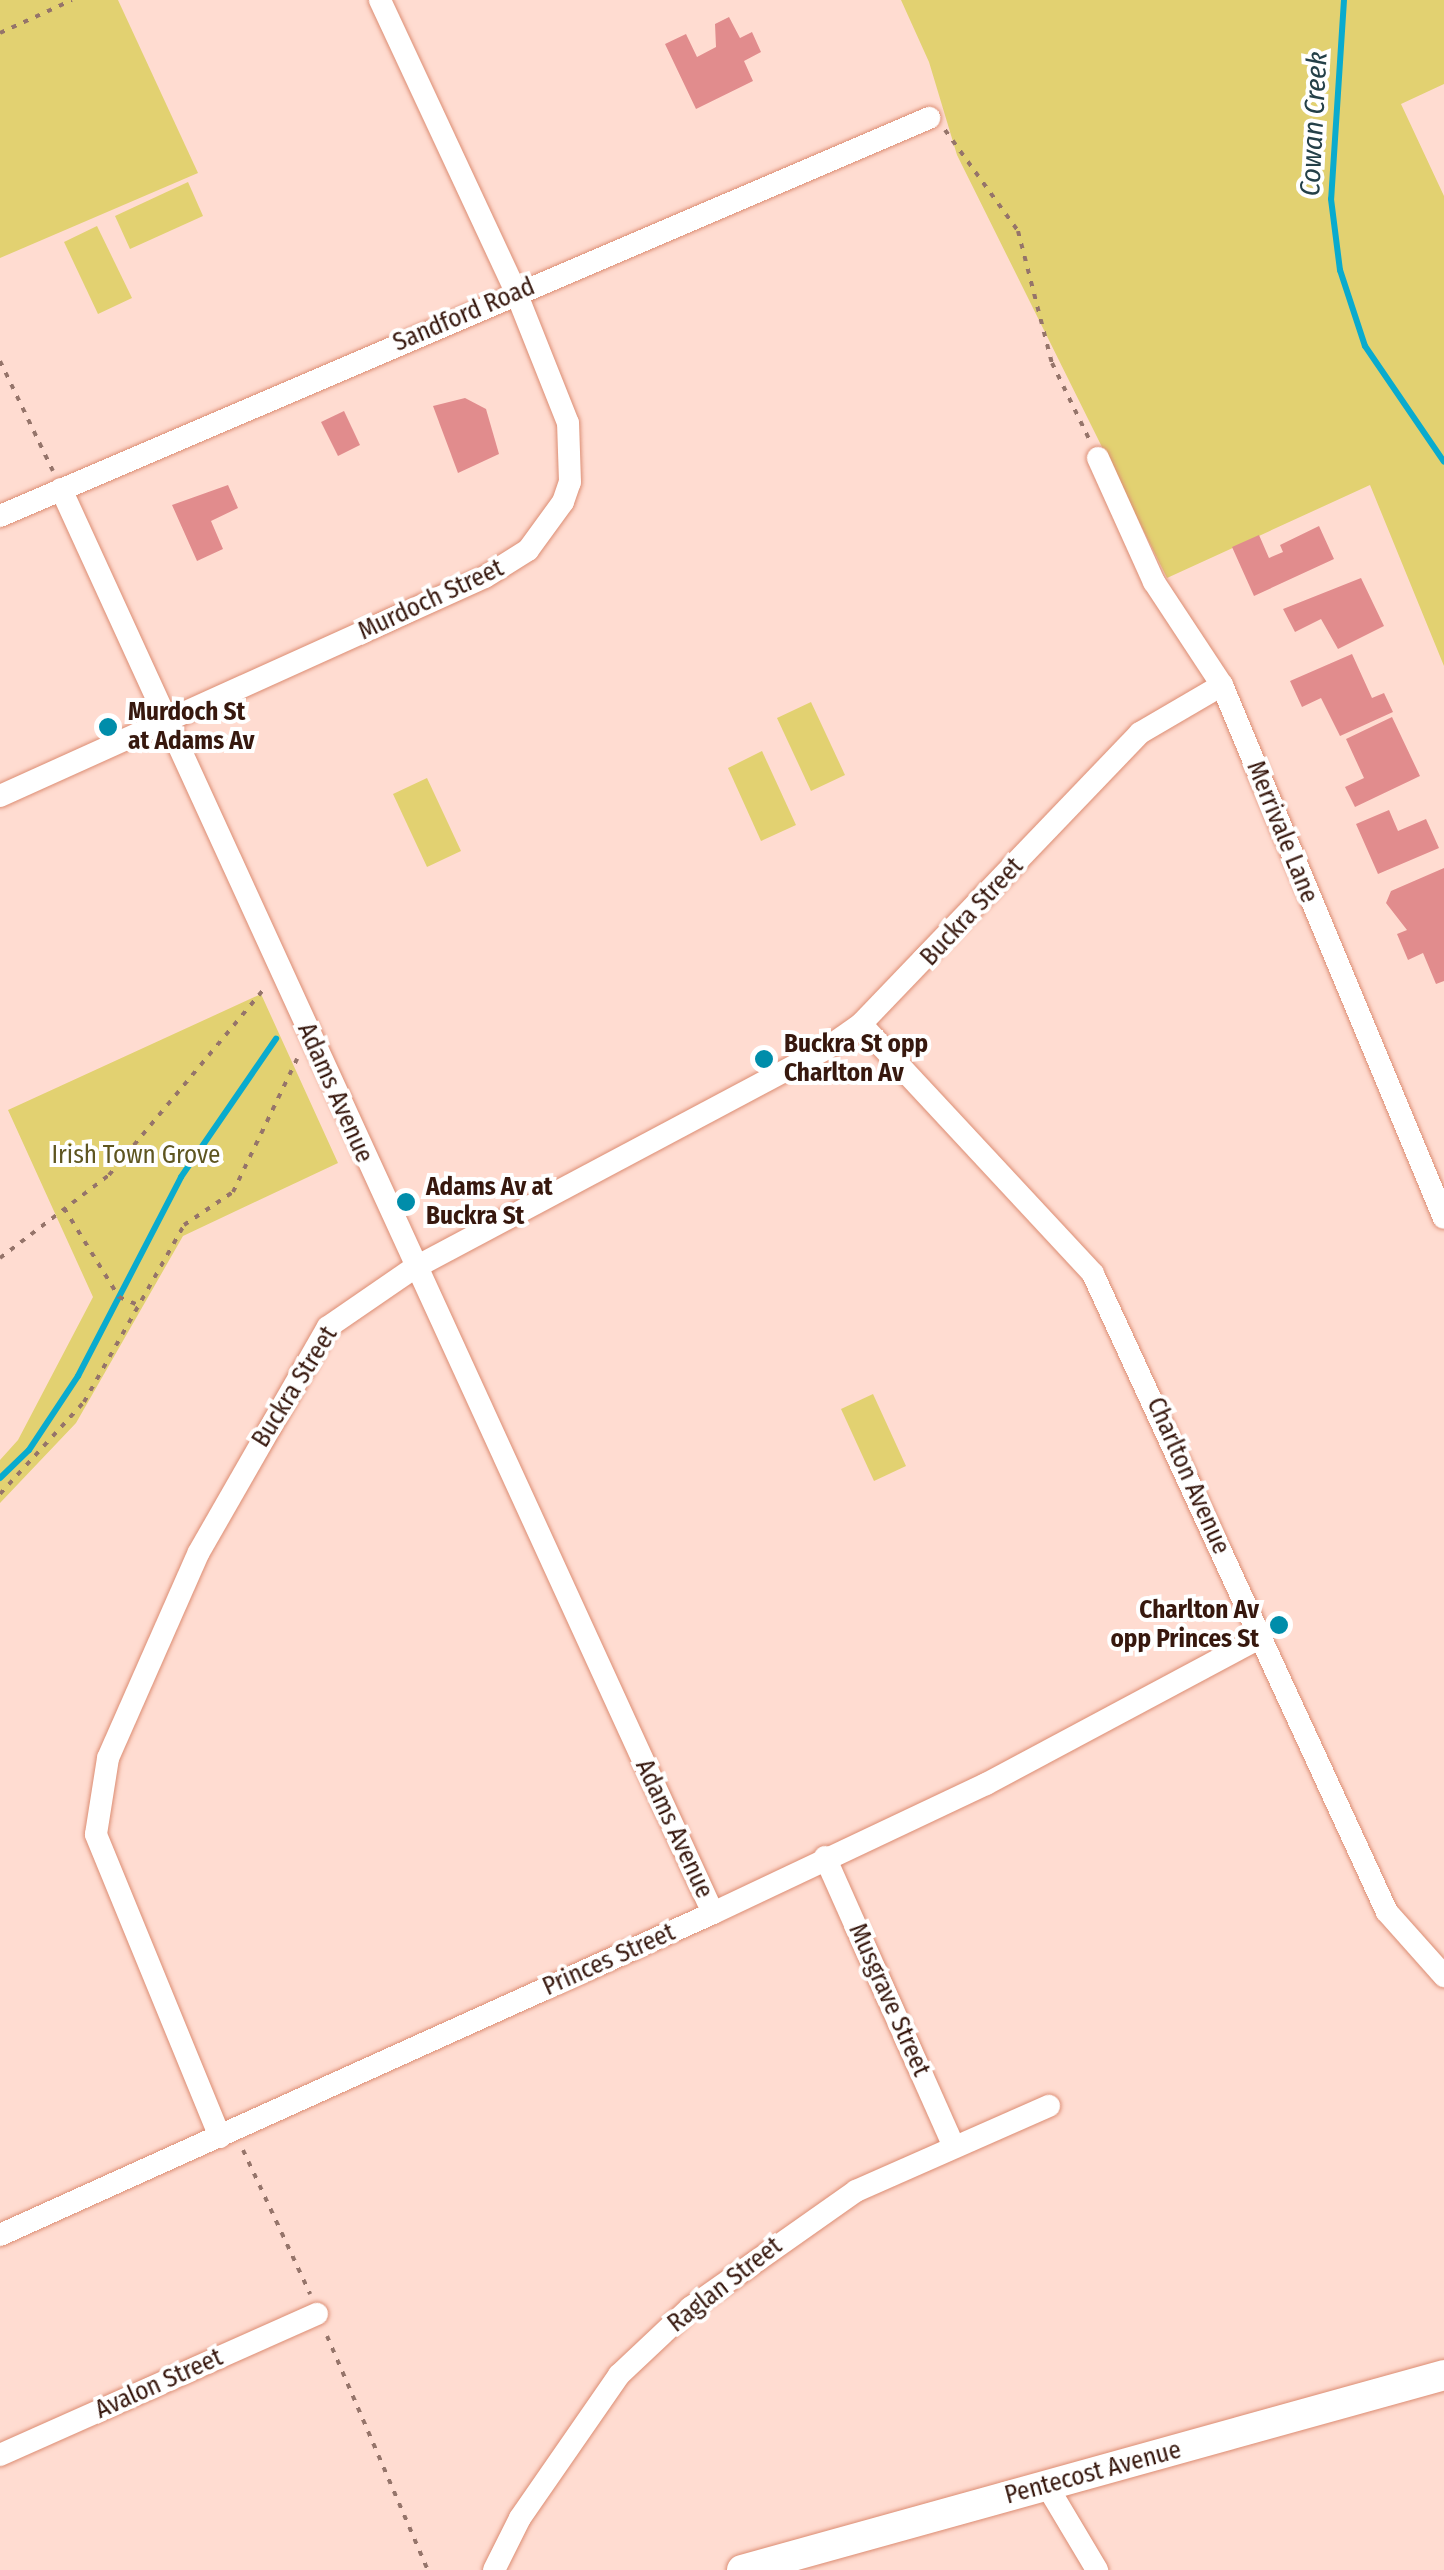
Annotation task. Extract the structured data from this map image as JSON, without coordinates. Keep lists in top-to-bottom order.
{
  "streets": {
    "street": [
      "Sandford Road",
      "Murdoch Street",
      "Merrivale Lane",
      "Buckra Street",
      "Adams Avenue",
      "Charlton Avenue",
      "Princes Street",
      "Musgrave Street",
      "Raglan Street",
      "Avalon Street",
      "Pentecost Avenue"
    ]
  },
  "crossings": [
    ["Sandford Road", "Murdoch Street"],
    ["Sandford Road", "Adams Avenue"],
    ["Murdoch Street", "Adams Avenue"],
    ["Merrivale Lane", "Buckra Street"],
    ["Buckra Street", "Adams Avenue"],
    ["Buckra Street", "Charlton Avenue"],
    ["Buckra Street", "Princes Street"],
    ["Adams Avenue", "Princes Street"],
    ["Charlton Avenue", "Princes Street"],
    ["Princes Street", "Musgrave Street"],
    ["Musgrave Street", "Raglan Street"]
  ],
  "water": ["Cowan Creek"],
  "parks": ["Irish Town Grove"],
  "places": [
    "Murdoch St at Adams Av",
    "Buckra St opp Charlton Av",
    "Adams Av at Buckra St",
    "Charlton Av opp Princes St"
  ]
}
